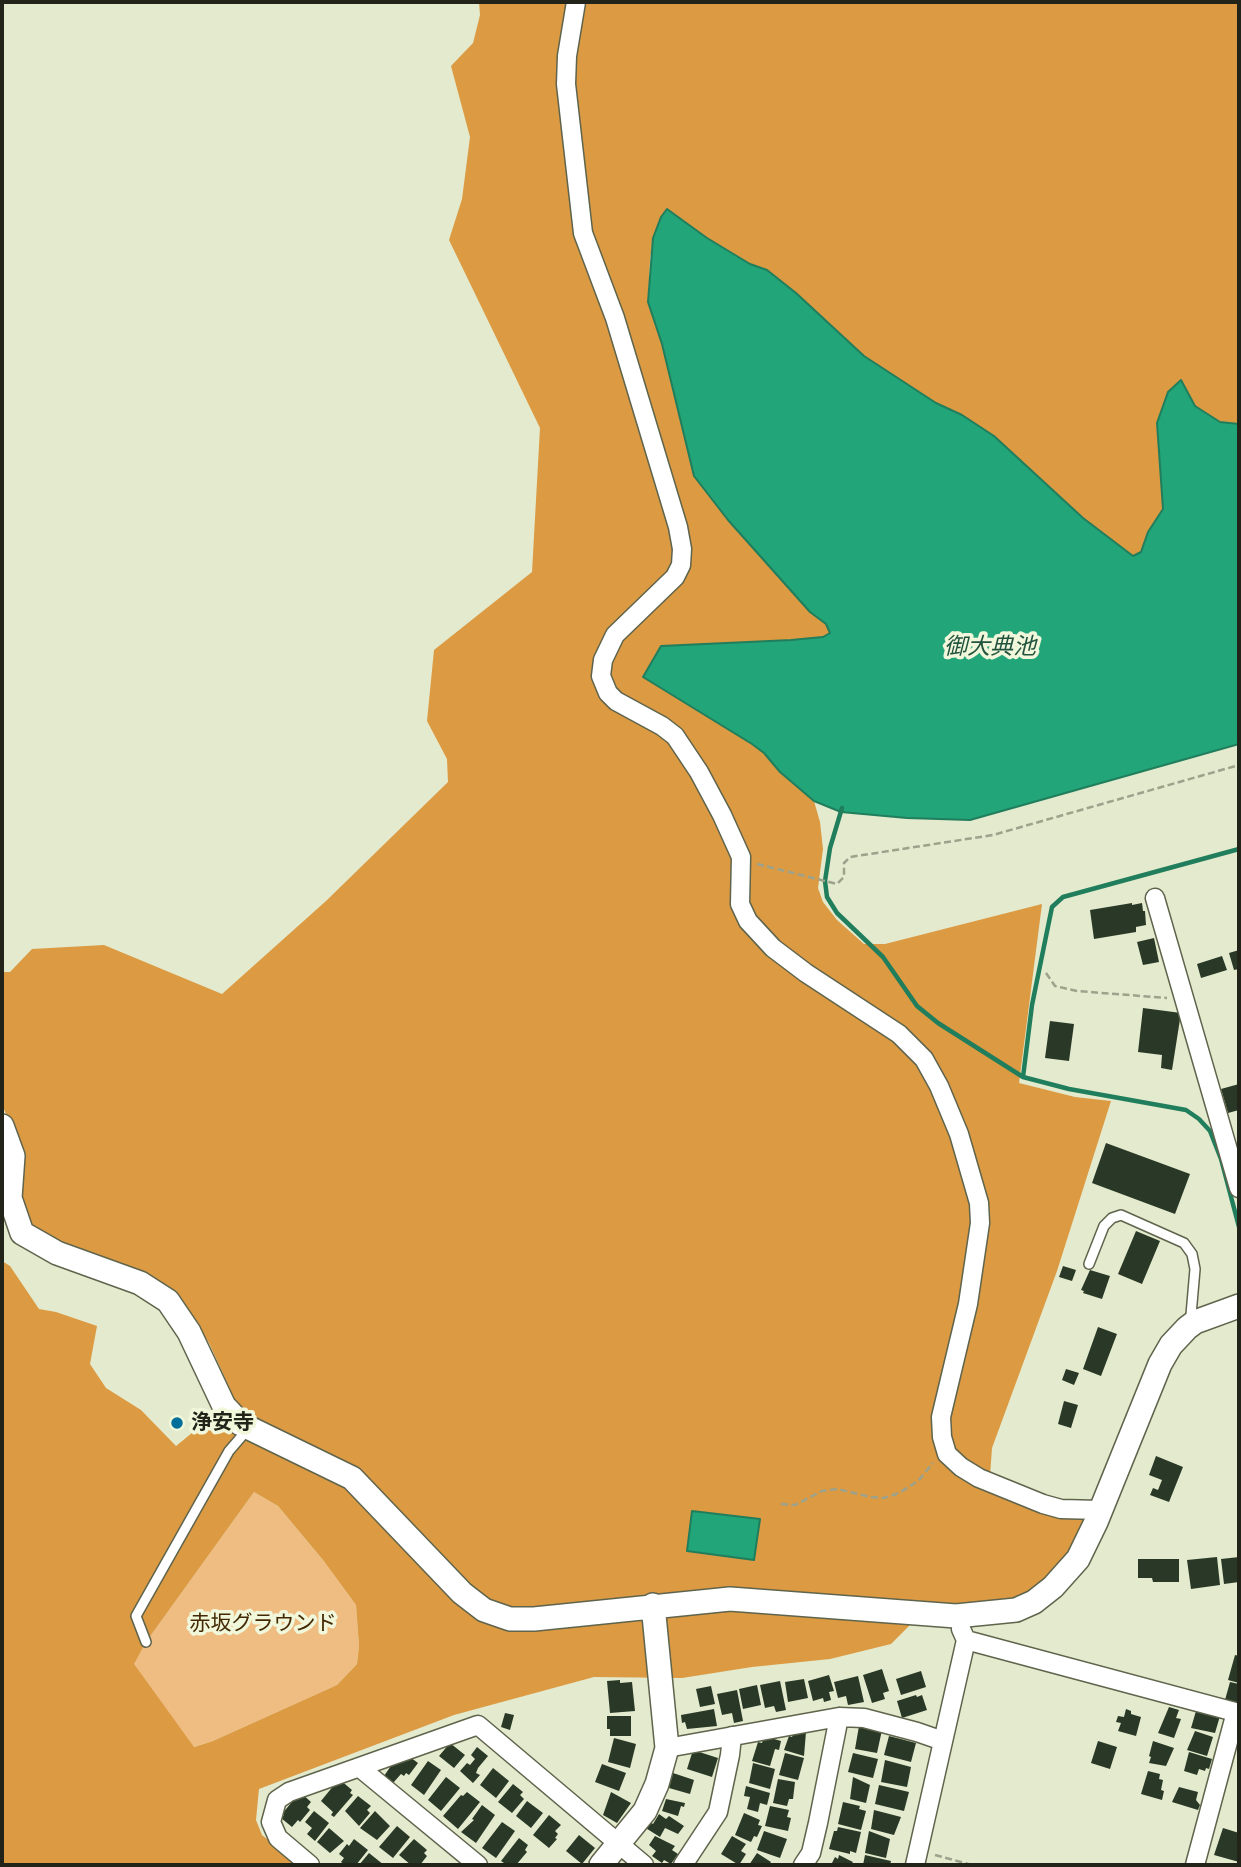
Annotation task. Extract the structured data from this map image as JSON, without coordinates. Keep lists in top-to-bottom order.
{
  "water": ["御大典池"],
  "parks": ["赤坂グラウンド"],
  "places": ["浄安寺"]
}
